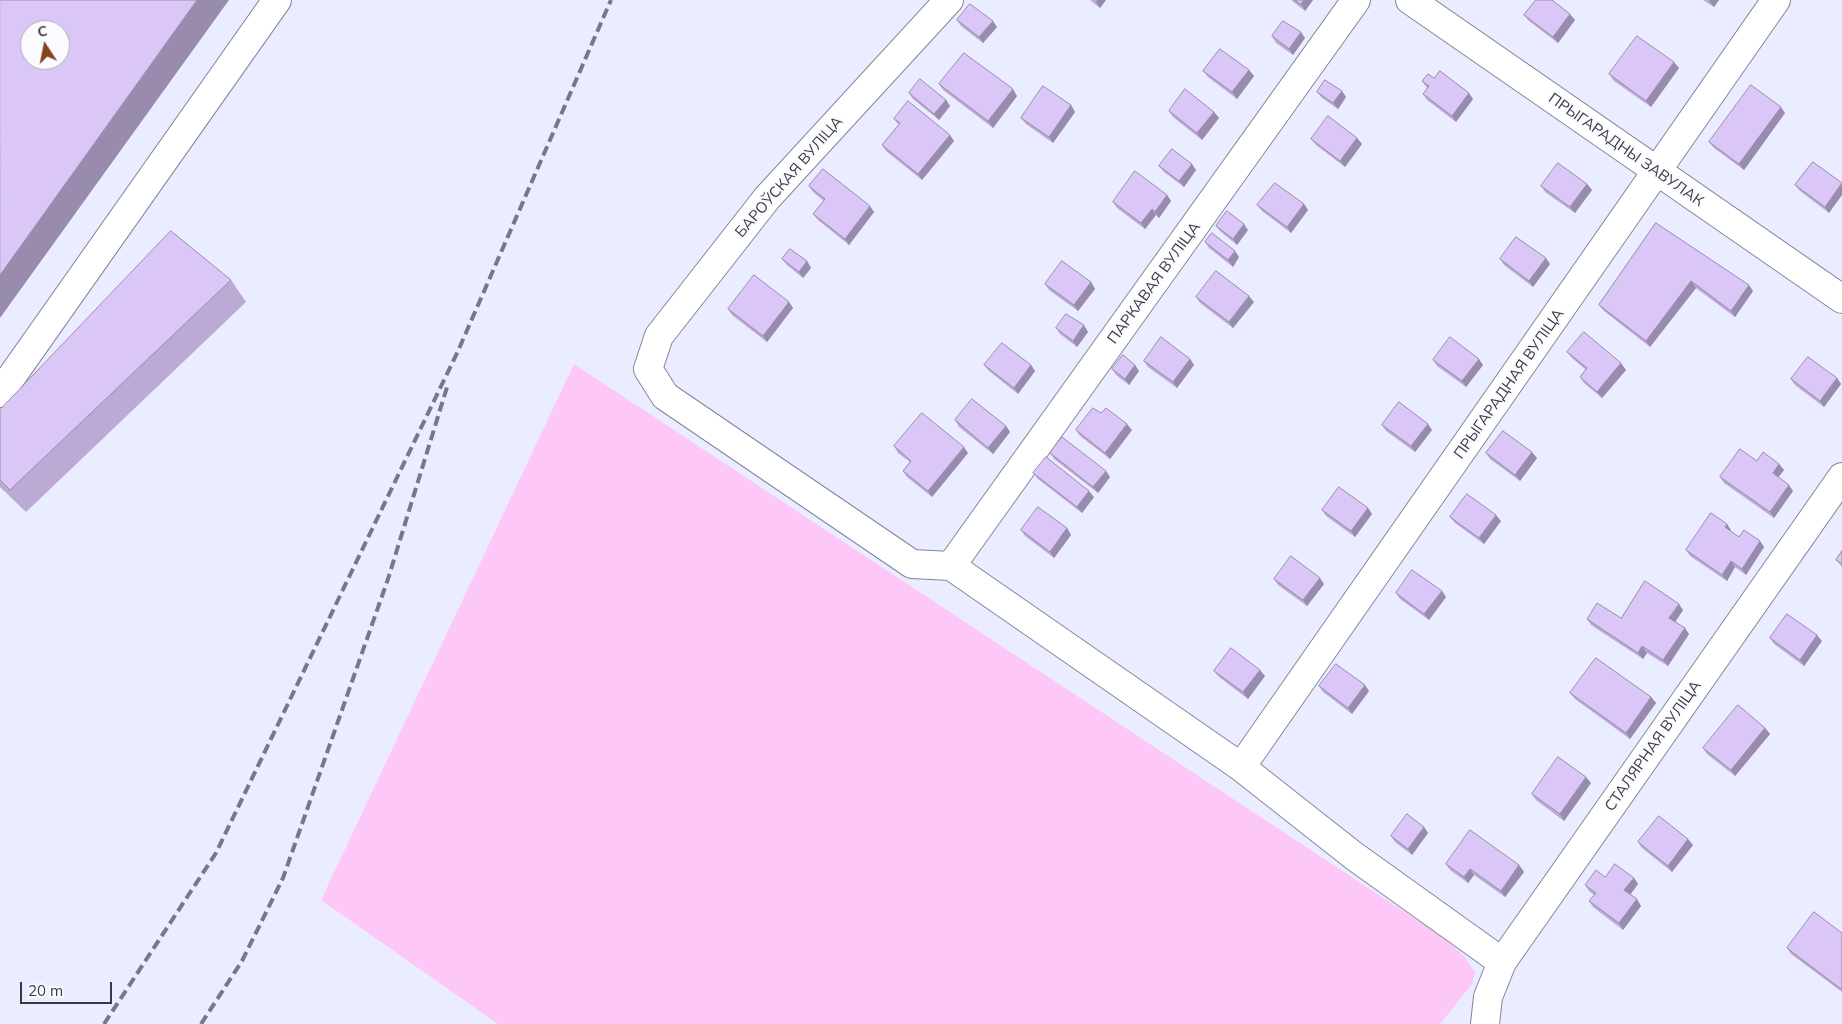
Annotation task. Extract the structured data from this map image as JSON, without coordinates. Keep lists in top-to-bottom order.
{
  "streets": {
    "street": [
      "ПРЫГАРАДНЫ ЗАВУЛАК",
      "БАРОЎСКАЯ ВУЛІЦА",
      "ПАРКАВАЯ ВУЛІЦА",
      "ПРЫГАРАДНАЯ ВУЛІЦА",
      "СТАЛЯРНАЯ ВУЛІЦА"
    ]
  },
  "crossings": [
    ["ПРЫГАРАДНЫ ЗАВУЛАК", "ПРЫГАРАДНАЯ ВУЛІЦА"],
    ["БАРОЎСКАЯ ВУЛІЦА", "ПАРКАВАЯ ВУЛІЦА"]
  ],
  "scale_bar": "20 m",
  "north": "top"
}
